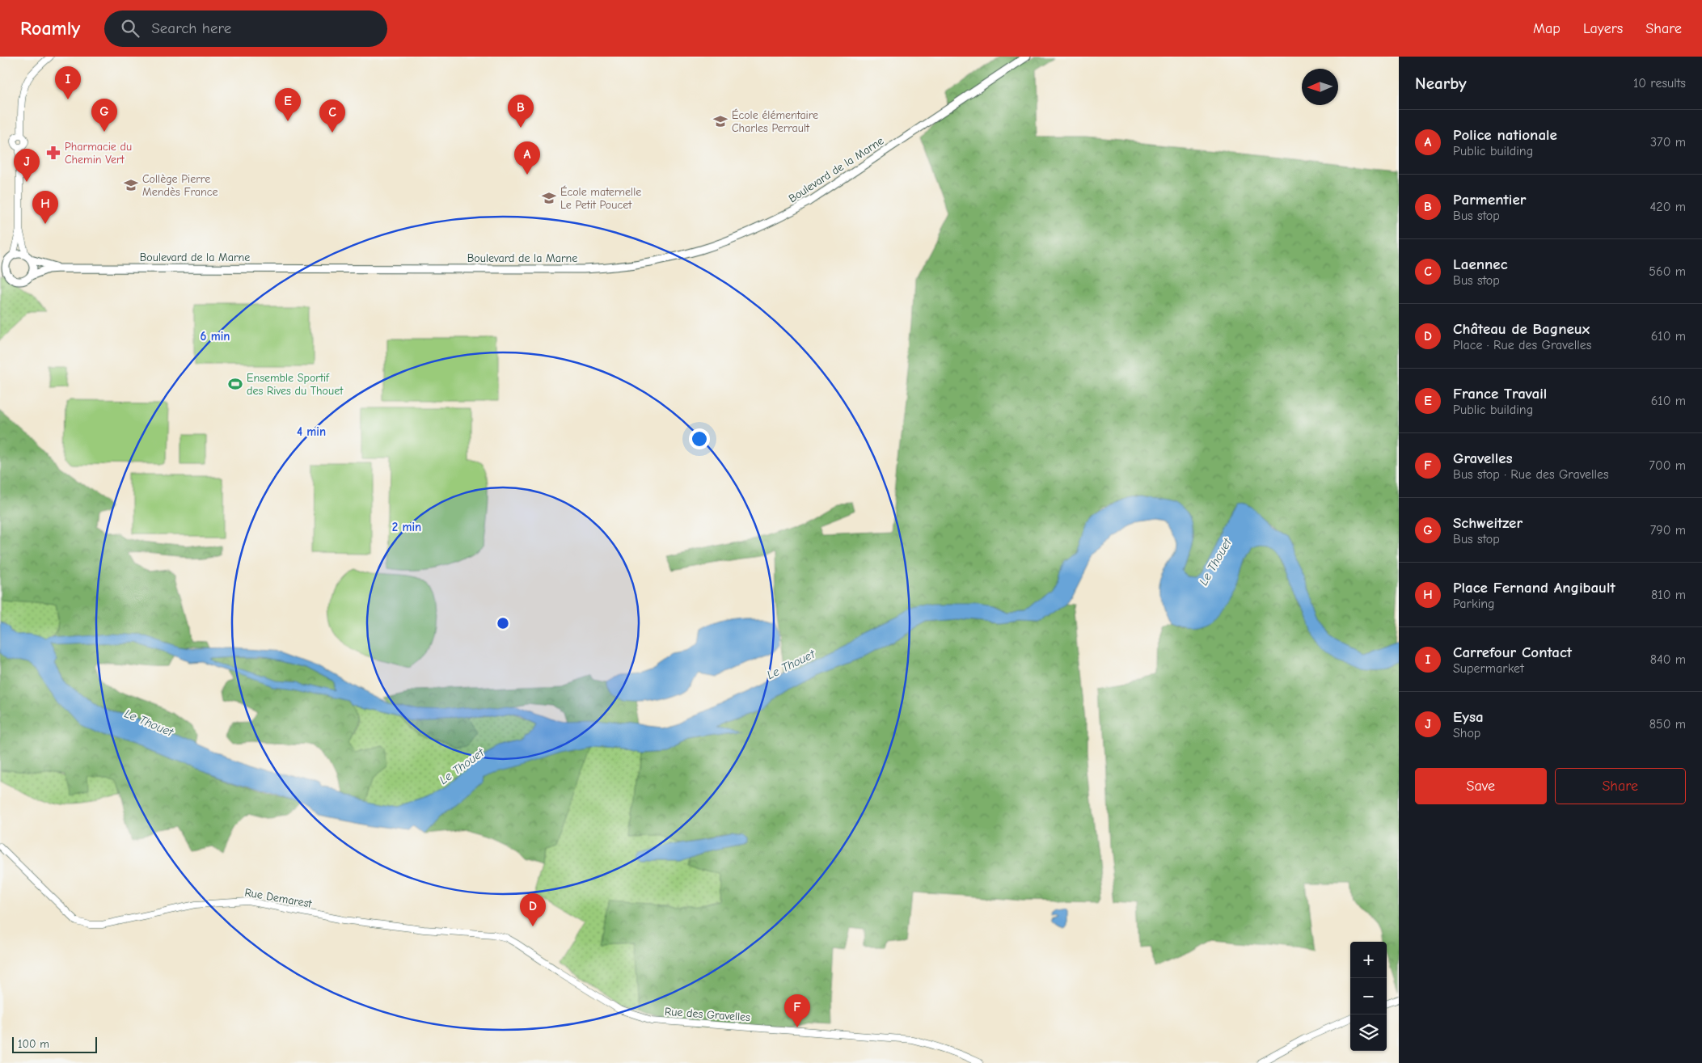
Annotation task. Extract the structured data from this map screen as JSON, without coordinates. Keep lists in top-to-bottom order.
{
  "streets": {
    "main road": ["Boulevard de la Marne"],
    "street": ["Rue Demarest", "Rue des Gravelles"]
  },
  "crossings": [
    ["Rue Demarest", "Rue des Gravelles"]
  ],
  "water": ["Le Thouet"],
  "places": {
    "school or university": ["École élémentaire Charles Perrault", "Collège Pierre Mendès France", "École maternelle Le Petit Poucet"],
    "pharmacy": ["Pharmacie du Chemin Vert"],
    "sports": ["Ensemble Sportif des Rives du Thouet"]
  },
  "scale_bar": "100 m",
  "north": "left",
  "page": {
    "header": "Roamly",
    "search": "Search here",
    "nav": ["Map", "Layers", "Share"],
    "heading": ["Nearby", "10 results"],
    "pins": [
      "I",
      "E",
      "B",
      "G",
      "C",
      "A",
      "J",
      "H",
      "D",
      "F"
    ],
    "list": [
      {
        "mark": "A",
        "name": "Police nationale",
        "note": "Public building",
        "value": "370 m"
      },
      {
        "mark": "B",
        "name": "Parmentier",
        "note": "Bus stop",
        "value": "420 m"
      },
      {
        "mark": "C",
        "name": "Laennec",
        "note": "Bus stop",
        "value": "560 m"
      },
      {
        "mark": "D",
        "name": "Château de Bagneux",
        "note": "Place · Rue des Gravelles",
        "value": "610 m"
      },
      {
        "mark": "E",
        "name": "France Travail",
        "note": "Public building",
        "value": "610 m"
      },
      {
        "mark": "F",
        "name": "Gravelles",
        "note": "Bus stop · Rue des Gravelles",
        "value": "700 m"
      },
      {
        "mark": "G",
        "name": "Schweitzer",
        "note": "Bus stop",
        "value": "790 m"
      },
      {
        "mark": "H",
        "name": "Place Fernand Angibault",
        "note": "Parking",
        "value": "810 m"
      },
      {
        "mark": "I",
        "name": "Carrefour Contact",
        "note": "Supermarket",
        "value": "840 m"
      },
      {
        "mark": "J",
        "name": "Eysa",
        "note": "Shop",
        "value": "850 m"
      }
    ],
    "buttons": ["Save", "Share"],
    "map_buttons": ["+", "−"],
    "scale": "100 m"
  },
  "rings": ["6 min", "4 min", "2 min"]
}
